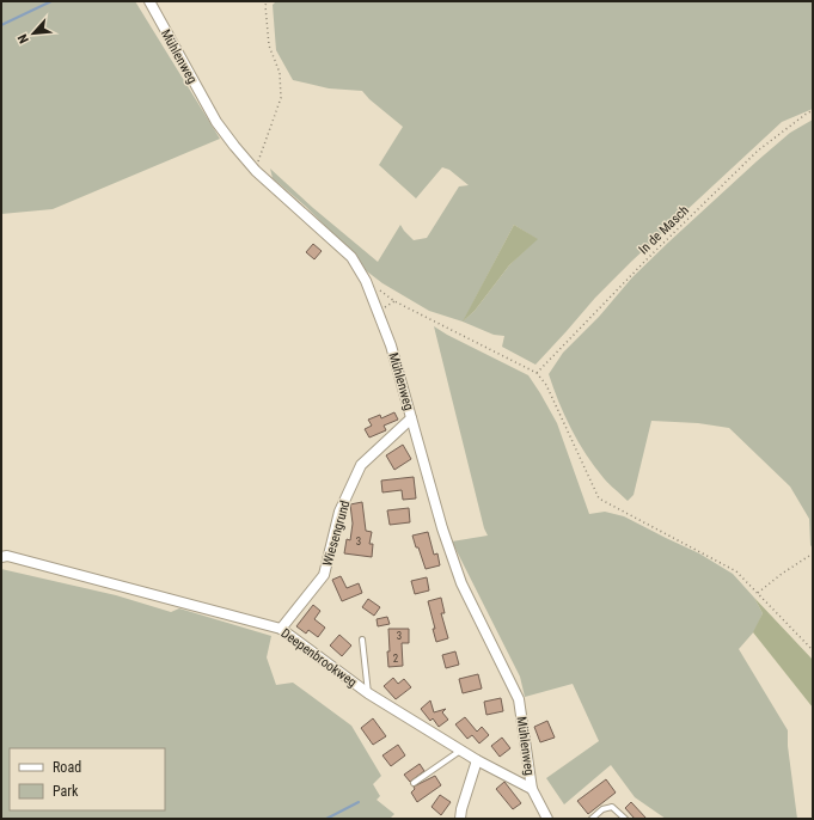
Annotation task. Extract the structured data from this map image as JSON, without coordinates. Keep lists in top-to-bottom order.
{
  "streets": {
    "street": ["Mühlenweg", "Wiesengrund", "Deepenbrookweg"],
    "path": ["In de Masch"]
  },
  "crossings": [
    ["Mühlenweg", "Wiesengrund"],
    ["Mühlenweg", "Deepenbrookweg"],
    ["Wiesengrund", "Deepenbrookweg"]
  ],
  "house_numbers": ["3", "3", "2"],
  "legend": ["Road", "Park"],
  "north": "bottom left"
}
